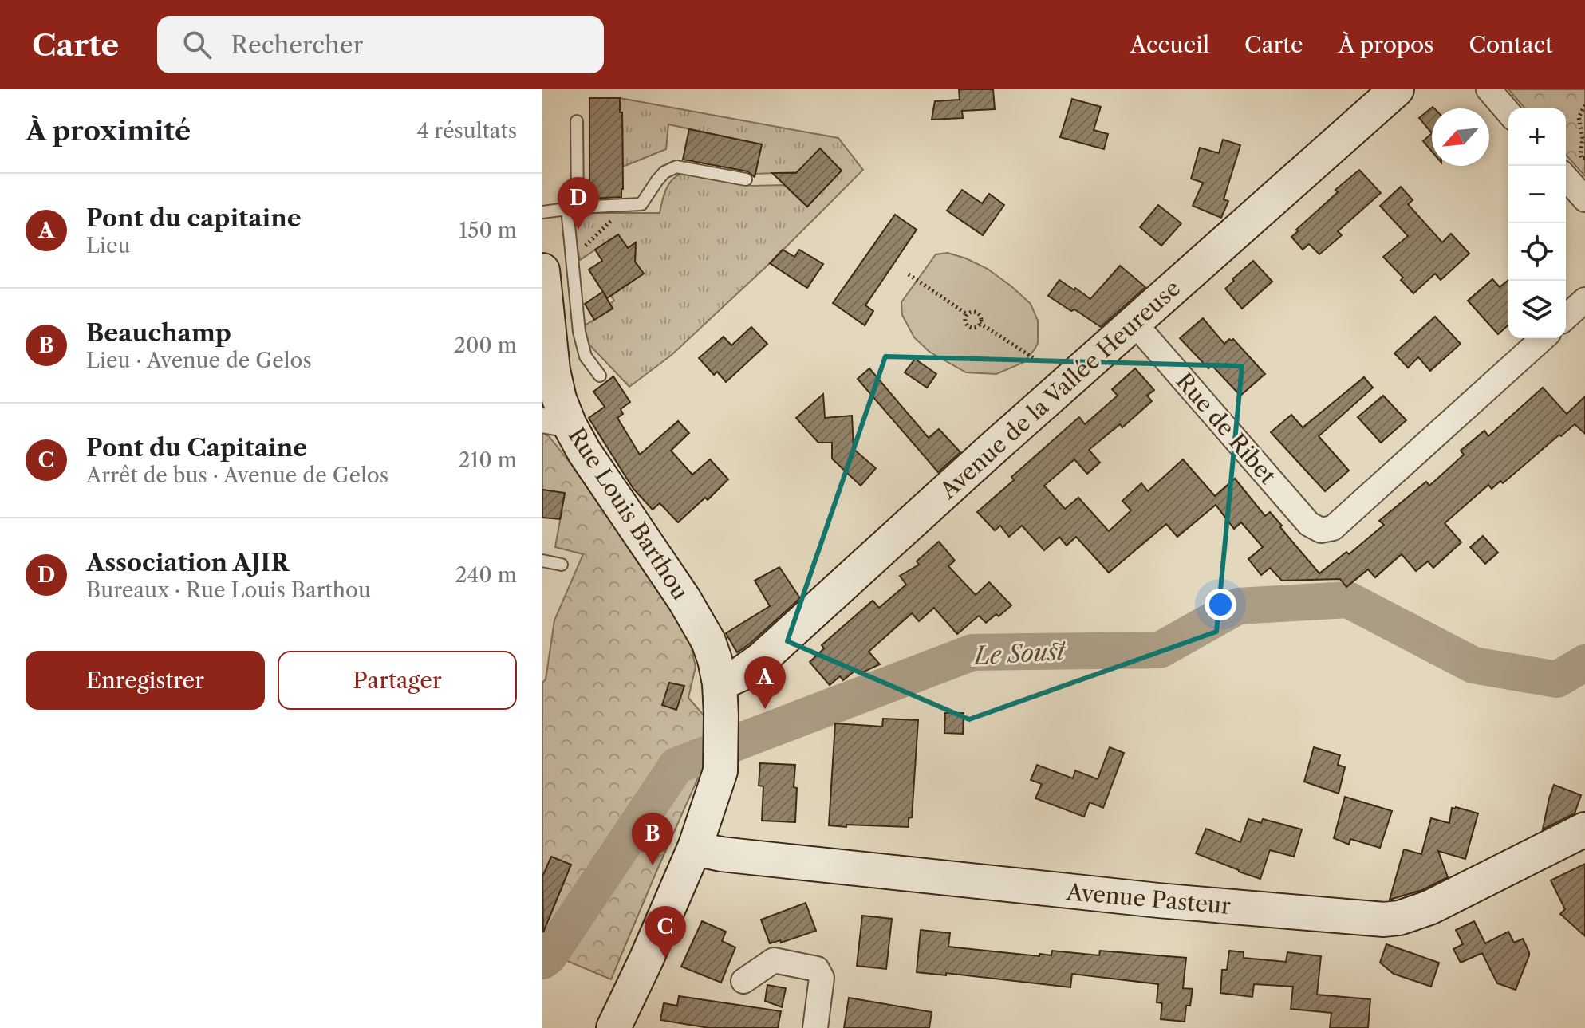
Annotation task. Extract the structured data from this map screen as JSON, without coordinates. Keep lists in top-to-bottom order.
{
  "streets": {
    "street": [
      "Avenue de la Vallée Heureuse",
      "Rue de Ribet",
      "Rue Louis Barthou",
      "Avenue Pasteur"
    ]
  },
  "crossings": [
    ["Avenue de la Vallée Heureuse", "Rue de Ribet"],
    ["Avenue de la Vallée Heureuse", "Rue Louis Barthou"],
    ["Rue Louis Barthou", "Avenue Pasteur"]
  ],
  "water": ["Le Soust"],
  "north": "bottom left",
  "page": {
    "header": "Carte",
    "search": "Rechercher",
    "nav": [
      "Accueil",
      "Carte",
      "À propos",
      "Contact"
    ],
    "heading": ["À proximité", "4 résultats"],
    "map_buttons": ["+", "−"],
    "list": [
      {
        "mark": "A",
        "name": "Pont du capitaine",
        "note": "Lieu",
        "value": "150 m"
      },
      {
        "mark": "B",
        "name": "Beauchamp",
        "note": "Lieu · Avenue de Gelos",
        "value": "200 m"
      },
      {
        "mark": "C",
        "name": "Pont du Capitaine",
        "note": "Arrêt de bus · Avenue de Gelos",
        "value": "210 m"
      },
      {
        "mark": "D",
        "name": "Association AJIR",
        "note": "Bureaux · Rue Louis Barthou",
        "value": "240 m"
      }
    ],
    "pins": [
      "D",
      "A",
      "B",
      "C"
    ],
    "buttons": ["Enregistrer", "Partager"]
  }
}
